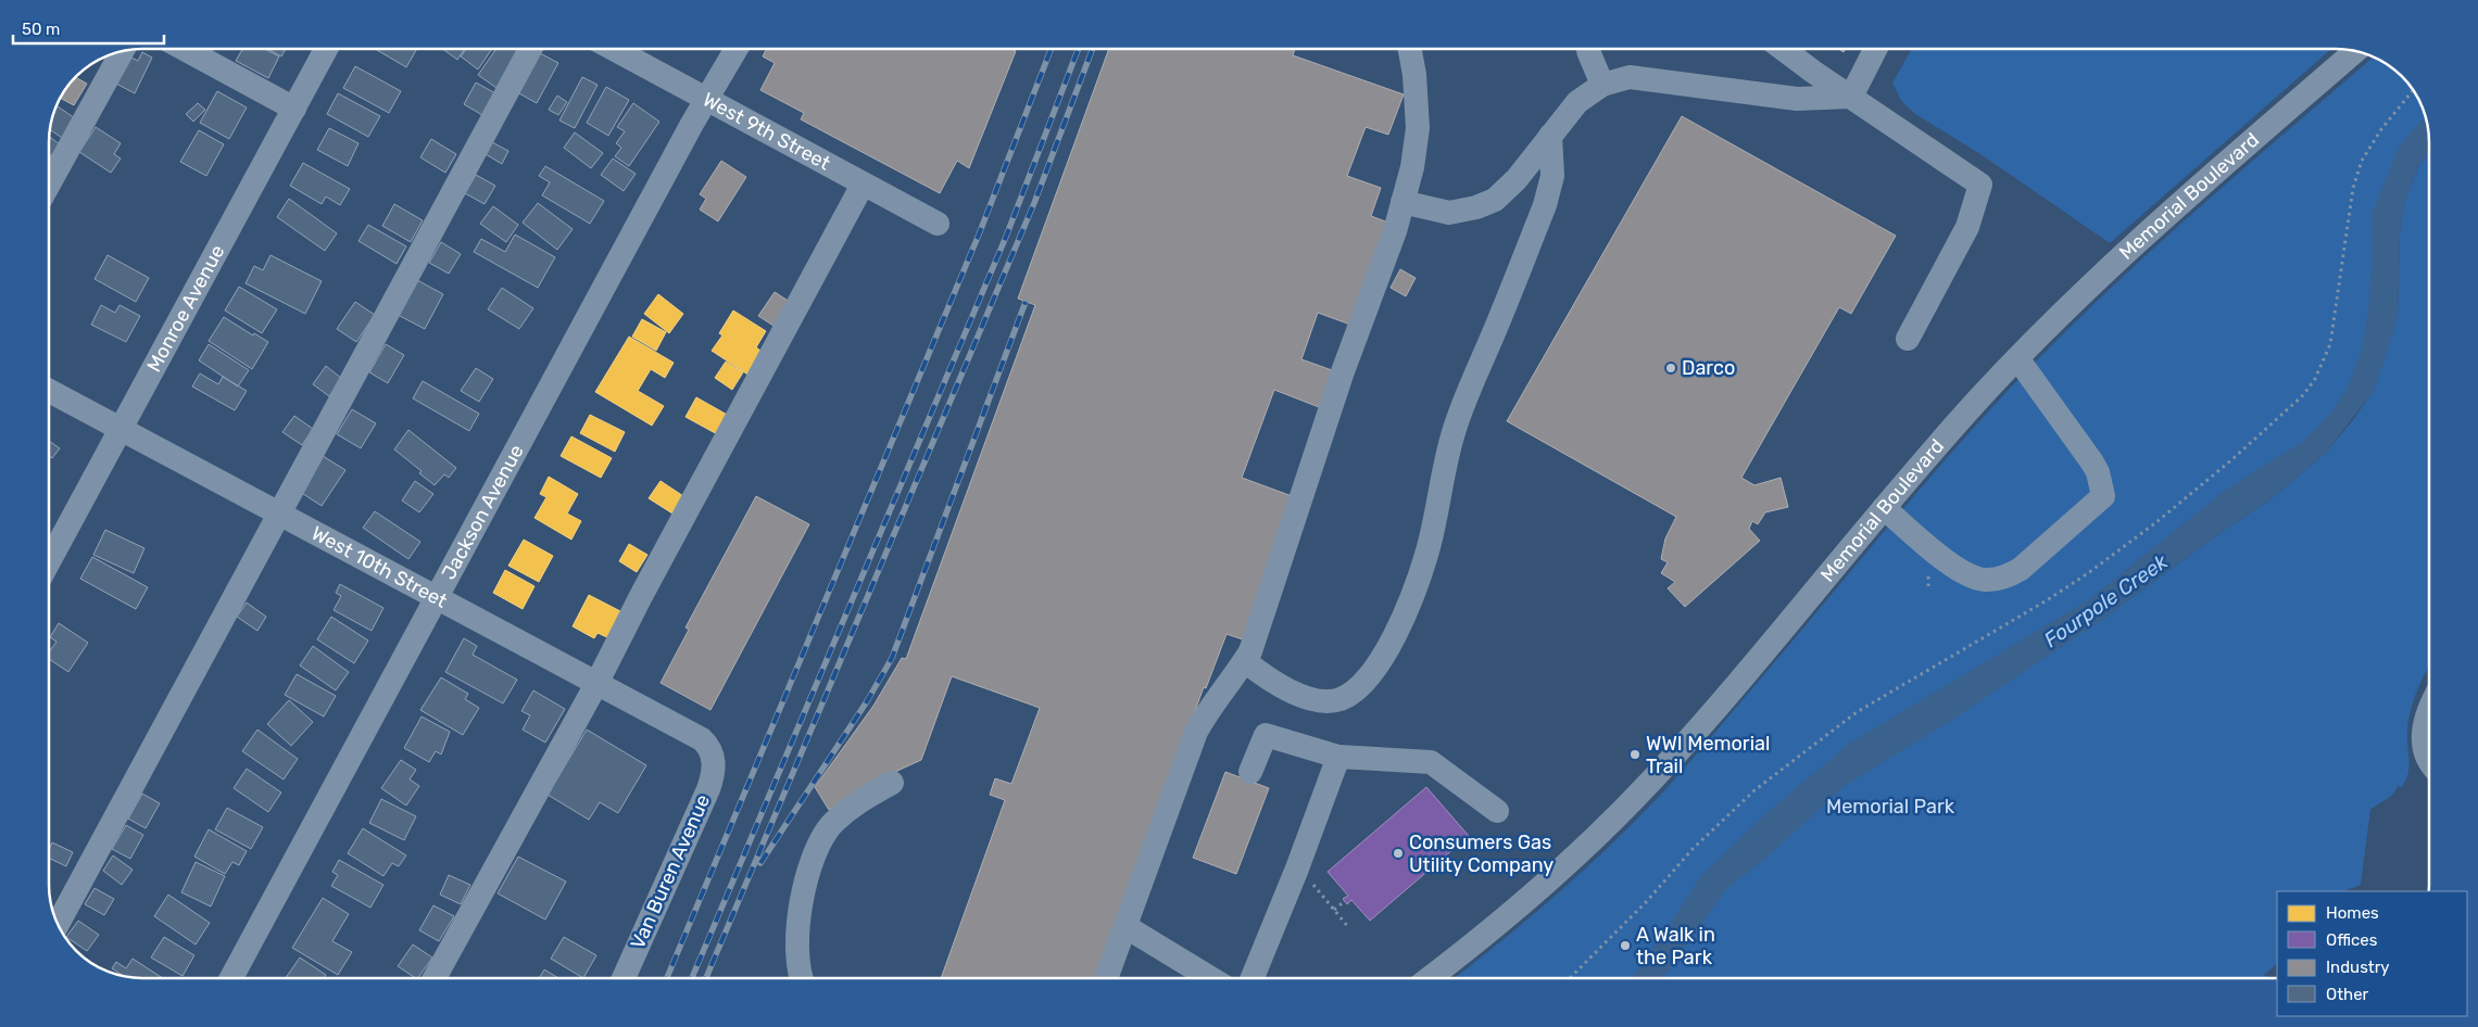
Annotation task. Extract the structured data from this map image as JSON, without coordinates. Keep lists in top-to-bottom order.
{
  "streets": {
    "street": [
      "West 9th Street",
      "Memorial Boulevard",
      "Monroe Avenue",
      "Jackson Avenue",
      "West 10th Street",
      "Van Buren Avenue"
    ]
  },
  "crossings": [
    ["West 9th Street", "Jackson Avenue"],
    ["Monroe Avenue", "West 10th Street"],
    ["Jackson Avenue", "West 10th Street"],
    ["West 10th Street", "Van Buren Avenue"]
  ],
  "water": ["Fourpole Creek"],
  "parks": ["Memorial Park"],
  "places": [
    "Darco",
    "WWI Memorial Trail",
    "Consumers Gas Utility Company",
    "A Walk in the Park"
  ],
  "legend": [
    "Homes",
    "Offices",
    "Industry",
    "Other"
  ],
  "scale_bar": "50 m"
}
